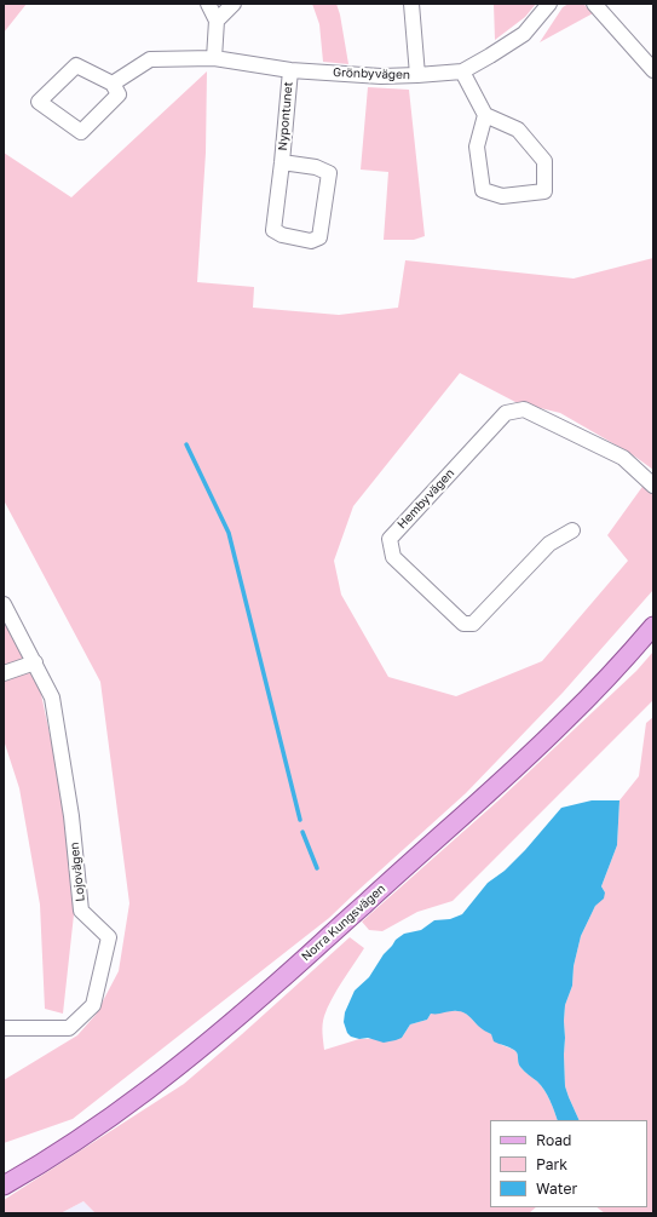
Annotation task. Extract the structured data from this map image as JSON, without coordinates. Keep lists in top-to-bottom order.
{
  "streets": {
    "main road": ["Norra Kungsvägen"],
    "street": [
      "Grönbyvägen",
      "Nypontunet",
      "Hembyvägen",
      "Lojovägen"
    ]
  },
  "crossings": [
    ["Grönbyvägen", "Nypontunet"]
  ],
  "legend": ["Road", "Park", "Water"]
}
